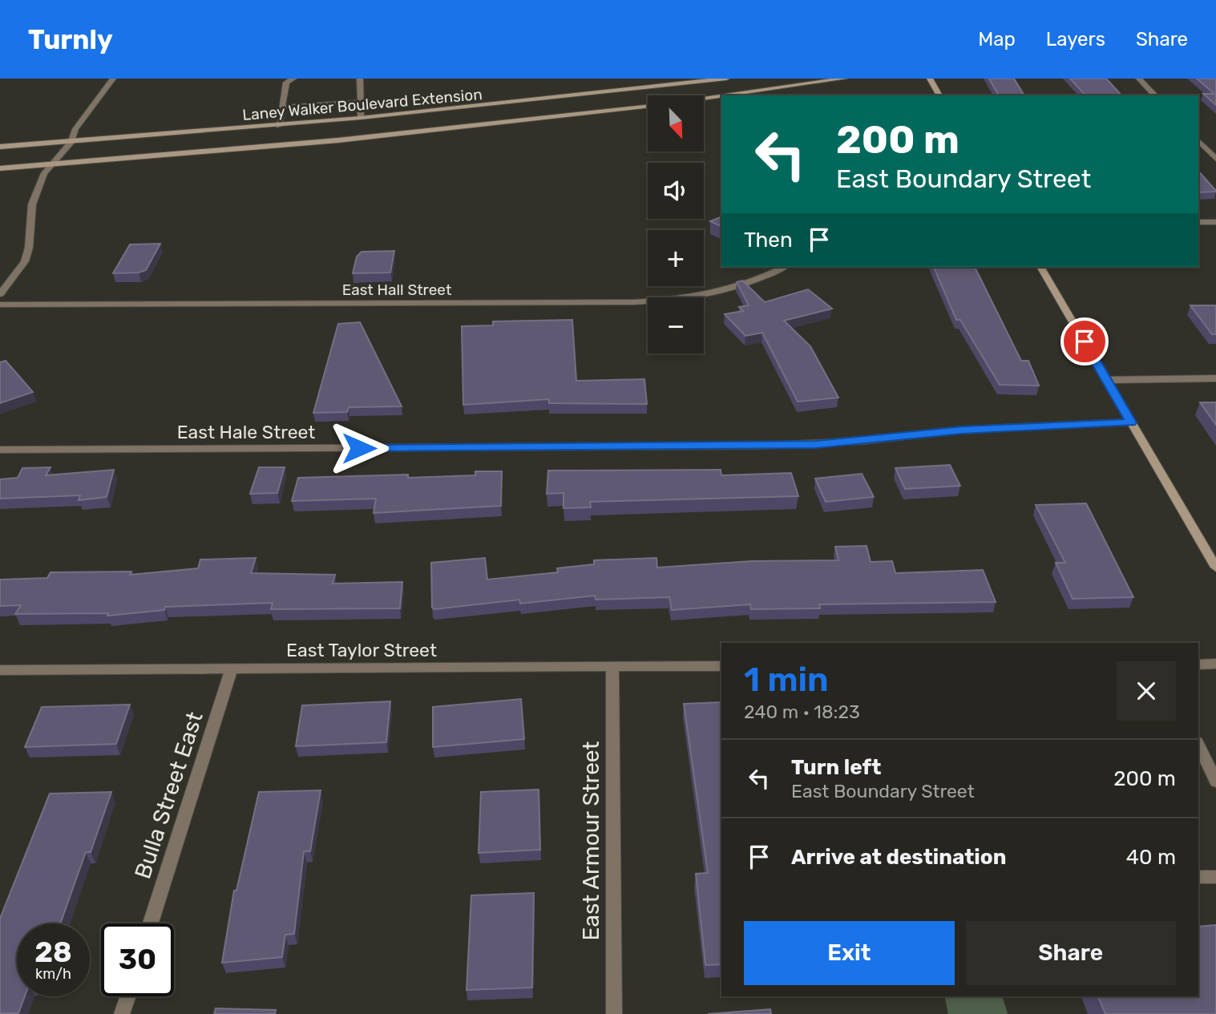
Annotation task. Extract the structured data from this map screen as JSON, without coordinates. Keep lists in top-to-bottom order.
{
  "streets": {
    "main road": ["Laney Walker Boulevard Extension"],
    "street": [
      "East Hall Street",
      "East Hale Street",
      "East Taylor Street",
      "Bulla Street East",
      "East Armour Street"
    ]
  },
  "crossings": [
    ["East Taylor Street", "Bulla Street East"],
    ["East Taylor Street", "East Armour Street"]
  ],
  "north": "bottom right",
  "page": {
    "header": "Turnly",
    "nav": ["Map", "Layers", "Share"],
    "map_buttons": ["+", "−"],
    "turn": ["200 m", "East Boundary Street"],
    "then": "Then",
    "heading": ["1 min", "240 m · 18:23"],
    "list": [
      {
        "name": "Turn left",
        "note": "East Boundary Street",
        "value": "200 m"
      },
      {
        "name": "Arrive at destination",
        "value": "40 m"
      }
    ],
    "buttons": ["Exit", "Share"],
    "speed": "28 km/h",
    "limit": "30"
  }
}
